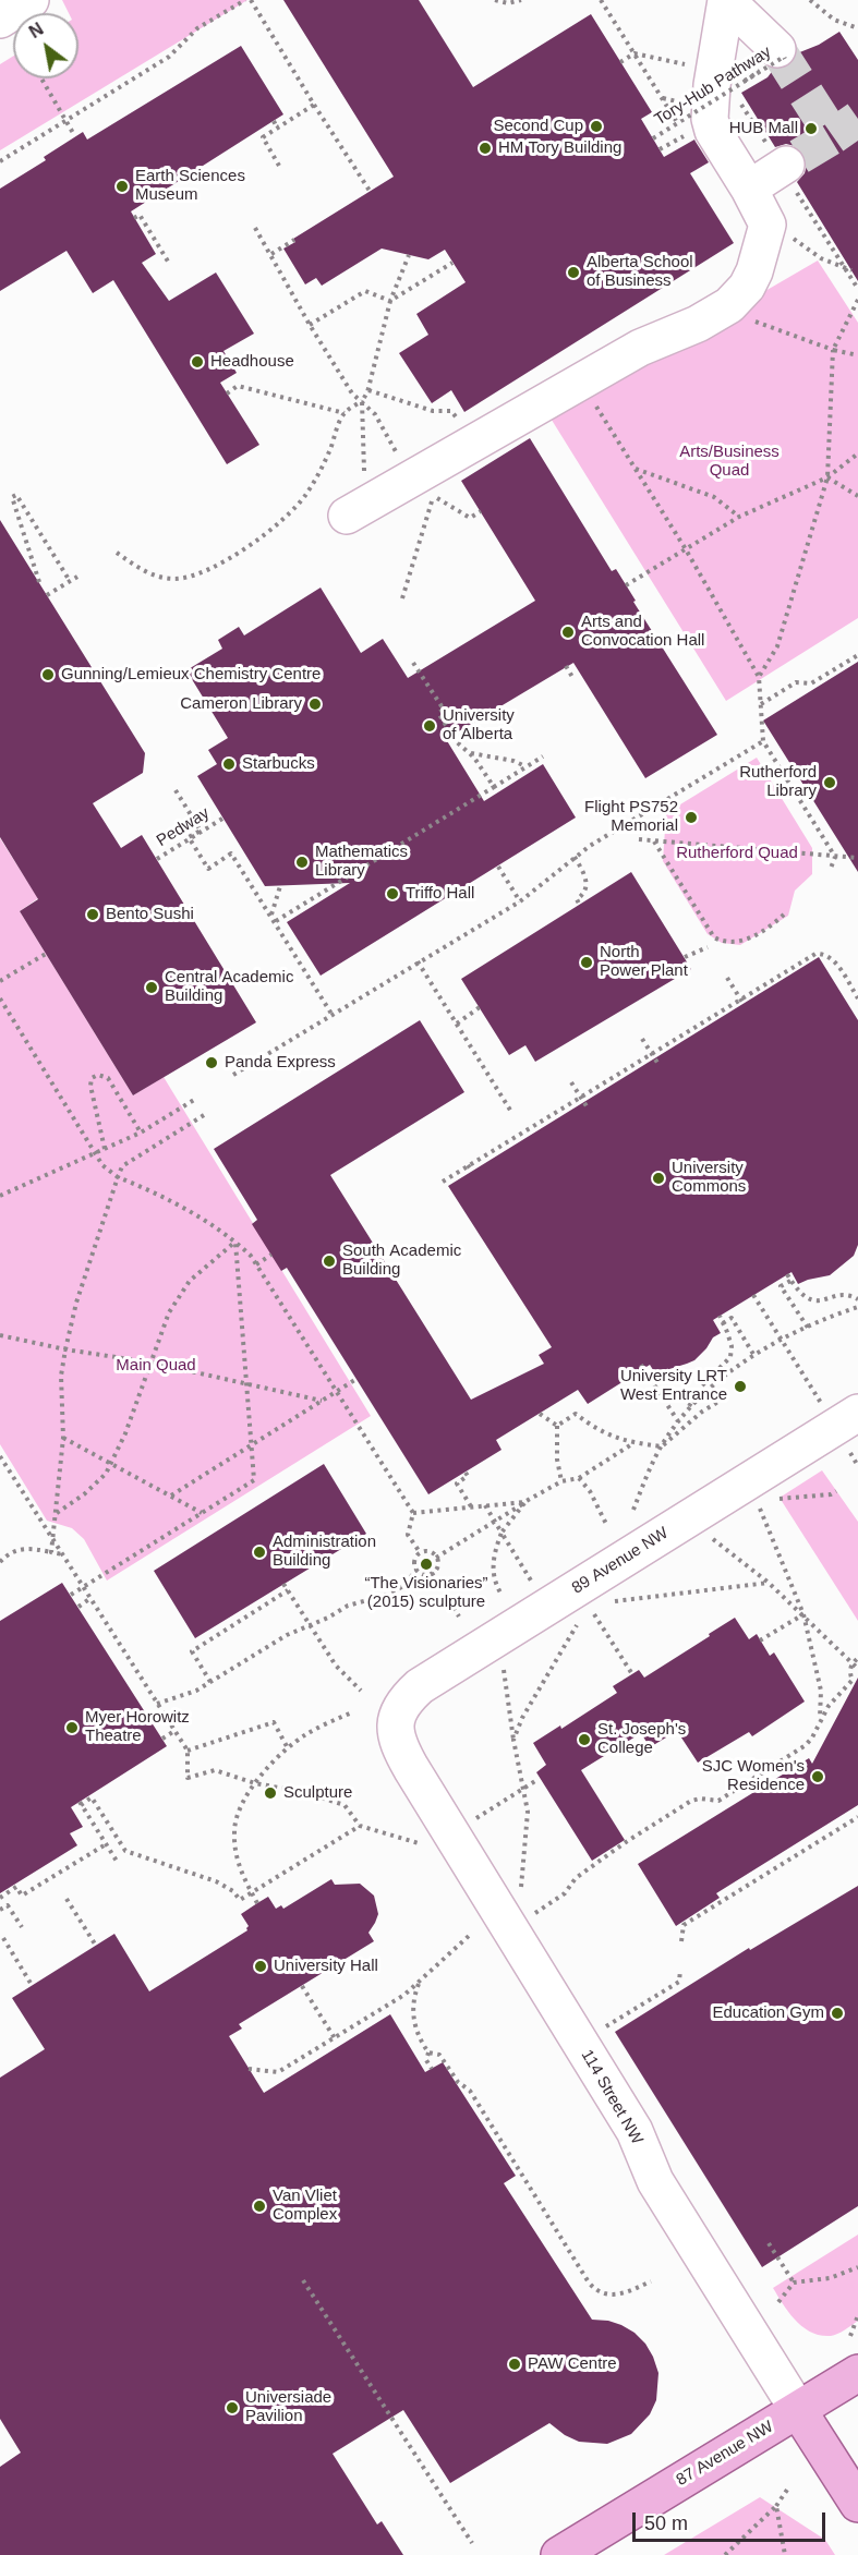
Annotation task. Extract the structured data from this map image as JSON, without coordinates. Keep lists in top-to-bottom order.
{
  "streets": {
    "main road": ["114 Street NW", "87 Avenue NW"],
    "street": ["89 Avenue NW"],
    "path": ["Tory-Hub Pathway", "Pedway"]
  },
  "crossings": [
    ["89 Avenue NW", "114 Street NW"],
    ["114 Street NW", "87 Avenue NW"]
  ],
  "parks": ["Arts/Business Quad", "Rutherford Quad", "Main Quad"],
  "places": [
    "Second Cup",
    "HUB Mall",
    "HM Tory Building",
    "Earth Sciences Museum",
    "Alberta School of Business",
    "Headhouse",
    "Arts and Convocation Hall",
    "Gunning/Lemieux Chemistry Centre",
    "Cameron Library",
    "University of Alberta",
    "Starbucks",
    "Rutherford Library",
    "Flight PS752 Memorial",
    "Mathematics Library",
    "Triffo Hall",
    "Bento Sushi",
    "North Power Plant",
    "Central Academic Building",
    "Panda Express",
    "University Commons",
    "South Academic Building",
    "University LRT West Entrance",
    "Administration Building",
    "“The Visionaries” (2015) sculpture",
    "Myer Horowitz Theatre",
    "St. Joseph's College",
    "SJC Women's Residence",
    "Sculpture",
    "University Hall",
    "Education Gym",
    "Van Vliet Complex",
    "PAW Centre",
    "Universiade Pavilion"
  ],
  "scale_bar": "50 m",
  "north": "top left"
}
